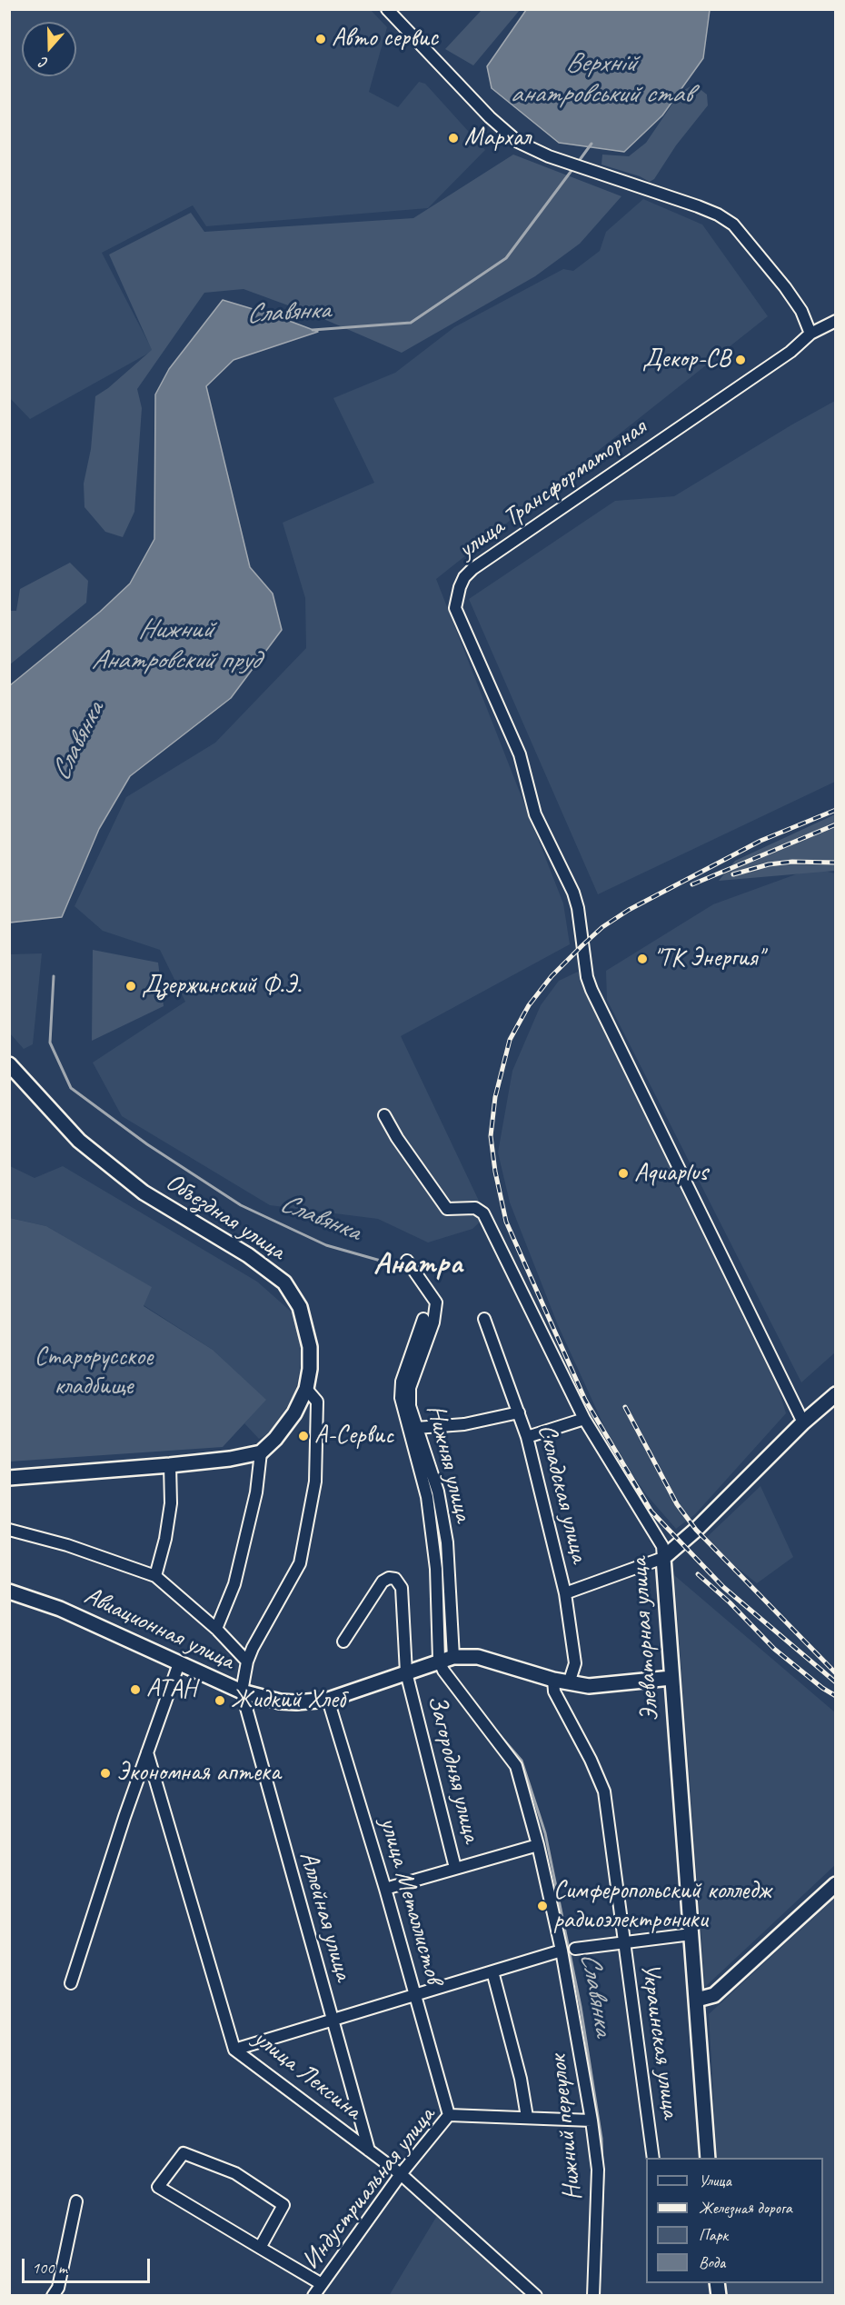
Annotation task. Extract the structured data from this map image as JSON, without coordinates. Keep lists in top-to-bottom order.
{
  "streets": {
    "main road": ["Объездная улица", "Авиационная улица", "Элеваторная улица"],
    "street": [
      "улица Трансформаторная",
      "Нижняя улица",
      "Складская улица",
      "Загородняя улица",
      "улица Металлистов",
      "Аллейная улица",
      "Украинская улица",
      "улица Лексина",
      "Нижний переулок",
      "Индустриальная улица"
    ]
  },
  "crossings": [
    ["Нижняя улица", "Авиационная улица"],
    ["Нижняя улица", "Нижний переулок"],
    ["Складская улица", "Авиационная улица"],
    ["Авиационная улица", "Элеваторная улица"],
    ["Авиационная улица", "Загородняя улица"],
    ["Авиационная улица", "улица Металлистов"],
    ["Авиационная улица", "Аллейная улица"],
    ["Авиационная улица", "Украинская улица"],
    ["Авиационная улица", "Нижний переулок"],
    ["Загородняя улица", "улица Металлистов"],
    ["улица Металлистов", "Индустриальная улица"],
    ["Аллейная улица", "улица Лексина"],
    ["улица Лексина", "Индустриальная улица"],
    ["Нижний переулок", "Индустриальная улица"]
  ],
  "districts": ["Анатра"],
  "water": ["Верхній анатровський став", "Славянка", "Нижний Анатровский пруд"],
  "parks": ["Старорусское кладбище"],
  "places": [
    "Авто сервис",
    "Мархал",
    "Декор-СВ",
    "\"ТК Энергия\"",
    "Дзержинский Ф.Э.",
    "Aquaplus",
    "А-Сервис",
    "АТАН",
    "Жидкий Хлеб",
    "Экономная аптека",
    "Симферопольский колледж радиоэлектроники"
  ],
  "legend": [
    "Улица",
    "Железная дорога",
    "Парк",
    "Вода"
  ],
  "scale_bar": "100 m",
  "north": "bottom"
}
